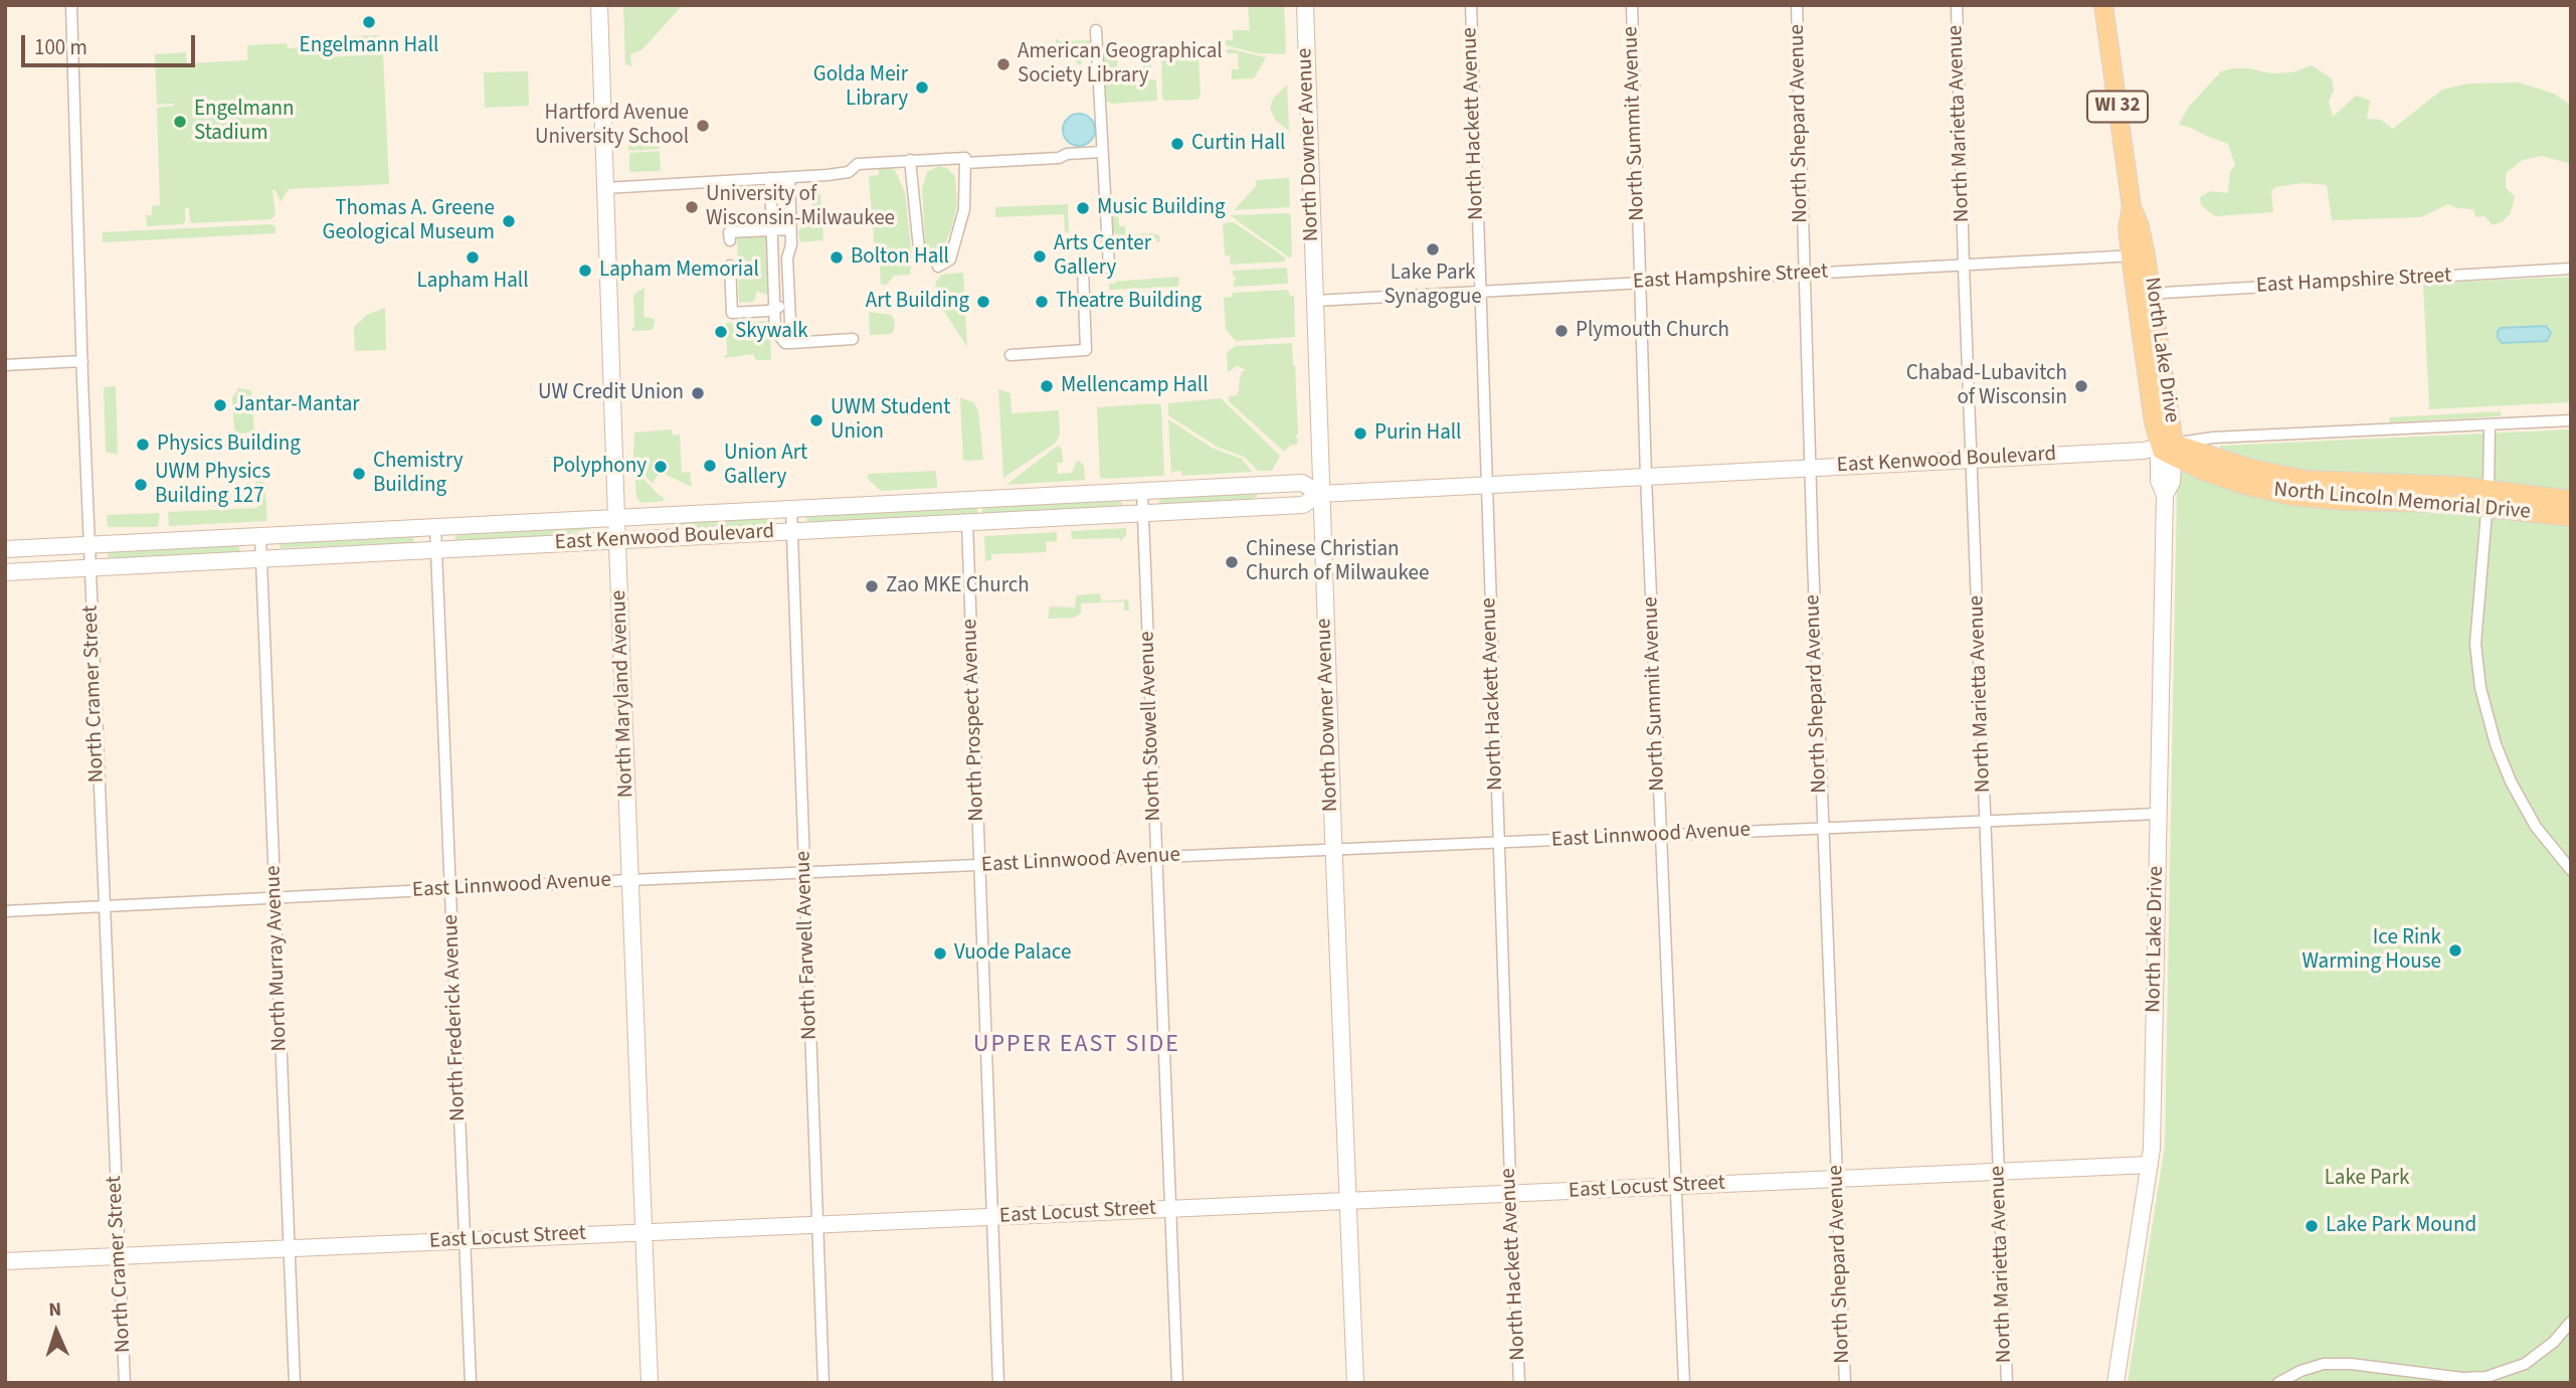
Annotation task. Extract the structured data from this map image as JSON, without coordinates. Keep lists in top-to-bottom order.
{
  "streets": {
    "main road": ["WI 32", "North Lake Drive", "North Lincoln Memorial Drive"],
    "street": [
      "North Hackett Avenue",
      "North Summit Avenue",
      "North Shepard Avenue",
      "North Marietta Avenue",
      "North Downer Avenue",
      "East Hampshire Street",
      "East Kenwood Boulevard",
      "North Cramer Street",
      "North Maryland Avenue",
      "North Prospect Avenue",
      "North Stowell Avenue",
      "East Linnwood Avenue",
      "North Farwell Avenue",
      "North Murray Avenue",
      "North Frederick Avenue",
      "East Locust Street"
    ]
  },
  "crossings": [
    ["North Hackett Avenue", "East Hampshire Street"],
    ["North Hackett Avenue", "East Kenwood Boulevard"],
    ["North Hackett Avenue", "East Linnwood Avenue"],
    ["North Hackett Avenue", "East Locust Street"],
    ["North Summit Avenue", "East Hampshire Street"],
    ["North Summit Avenue", "East Kenwood Boulevard"],
    ["North Summit Avenue", "East Linnwood Avenue"],
    ["North Summit Avenue", "East Locust Street"],
    ["North Shepard Avenue", "East Hampshire Street"],
    ["North Shepard Avenue", "East Kenwood Boulevard"],
    ["North Shepard Avenue", "East Linnwood Avenue"],
    ["North Shepard Avenue", "East Locust Street"],
    ["North Marietta Avenue", "East Hampshire Street"],
    ["North Marietta Avenue", "East Kenwood Boulevard"],
    ["North Marietta Avenue", "East Linnwood Avenue"],
    ["North Marietta Avenue", "East Locust Street"],
    ["North Downer Avenue", "East Hampshire Street"],
    ["North Downer Avenue", "East Kenwood Boulevard"],
    ["North Downer Avenue", "East Linnwood Avenue"],
    ["North Downer Avenue", "East Locust Street"],
    ["East Hampshire Street", "North Lake Drive"],
    ["North Lake Drive", "East Kenwood Boulevard"],
    ["North Lake Drive", "North Lincoln Memorial Drive"],
    ["North Lake Drive", "East Linnwood Avenue"],
    ["North Lake Drive", "East Locust Street"],
    ["East Kenwood Boulevard", "North Lincoln Memorial Drive"],
    ["East Kenwood Boulevard", "North Cramer Street"],
    ["East Kenwood Boulevard", "North Maryland Avenue"],
    ["East Kenwood Boulevard", "North Prospect Avenue"],
    ["East Kenwood Boulevard", "North Stowell Avenue"],
    ["East Kenwood Boulevard", "North Farwell Avenue"],
    ["East Kenwood Boulevard", "North Murray Avenue"],
    ["East Kenwood Boulevard", "North Frederick Avenue"],
    ["North Cramer Street", "East Linnwood Avenue"],
    ["North Cramer Street", "East Locust Street"],
    ["North Maryland Avenue", "East Linnwood Avenue"],
    ["North Maryland Avenue", "East Locust Street"],
    ["North Prospect Avenue", "East Linnwood Avenue"],
    ["North Prospect Avenue", "East Locust Street"],
    ["North Stowell Avenue", "East Linnwood Avenue"],
    ["North Stowell Avenue", "East Locust Street"],
    ["East Linnwood Avenue", "North Farwell Avenue"],
    ["East Linnwood Avenue", "North Murray Avenue"],
    ["East Linnwood Avenue", "North Frederick Avenue"],
    ["North Farwell Avenue", "East Locust Street"],
    ["North Murray Avenue", "East Locust Street"],
    ["North Frederick Avenue", "East Locust Street"]
  ],
  "districts": ["UPPER EAST SIDE"],
  "parks": ["Lake Park"],
  "places": [
    "Engelmann Hall",
    "American Geographical Society Library",
    "Golda Meir Library",
    "Engelmann Stadium",
    "Hartford Avenue University School",
    "Curtin Hall",
    "University of Wisconsin-Milwaukee",
    "Music Building",
    "Thomas A. Greene Geological Museum",
    "Lake Park Synagogue",
    "Arts Center Gallery",
    "Lapham Hall",
    "Bolton Hall",
    "Lapham Memorial",
    "Art Building",
    "Theatre Building",
    "Plymouth Church",
    "Skywalk",
    "Mellencamp Hall",
    "Chabad-Lubavitch of Wisconsin",
    "UW Credit Union",
    "Jantar-Mantar",
    "UWM Student Union",
    "Purin Hall",
    "Physics Building",
    "Union Art Gallery",
    "Polyphony",
    "Chemistry Building",
    "UWM Physics Building 127",
    "Chinese Christian Church of Milwaukee",
    "Zao MKE Church",
    "Ice Rink Warming House",
    "Vuode Palace",
    "Lake Park Mound"
  ],
  "scale_bar": "100 m",
  "north": "top"
}
